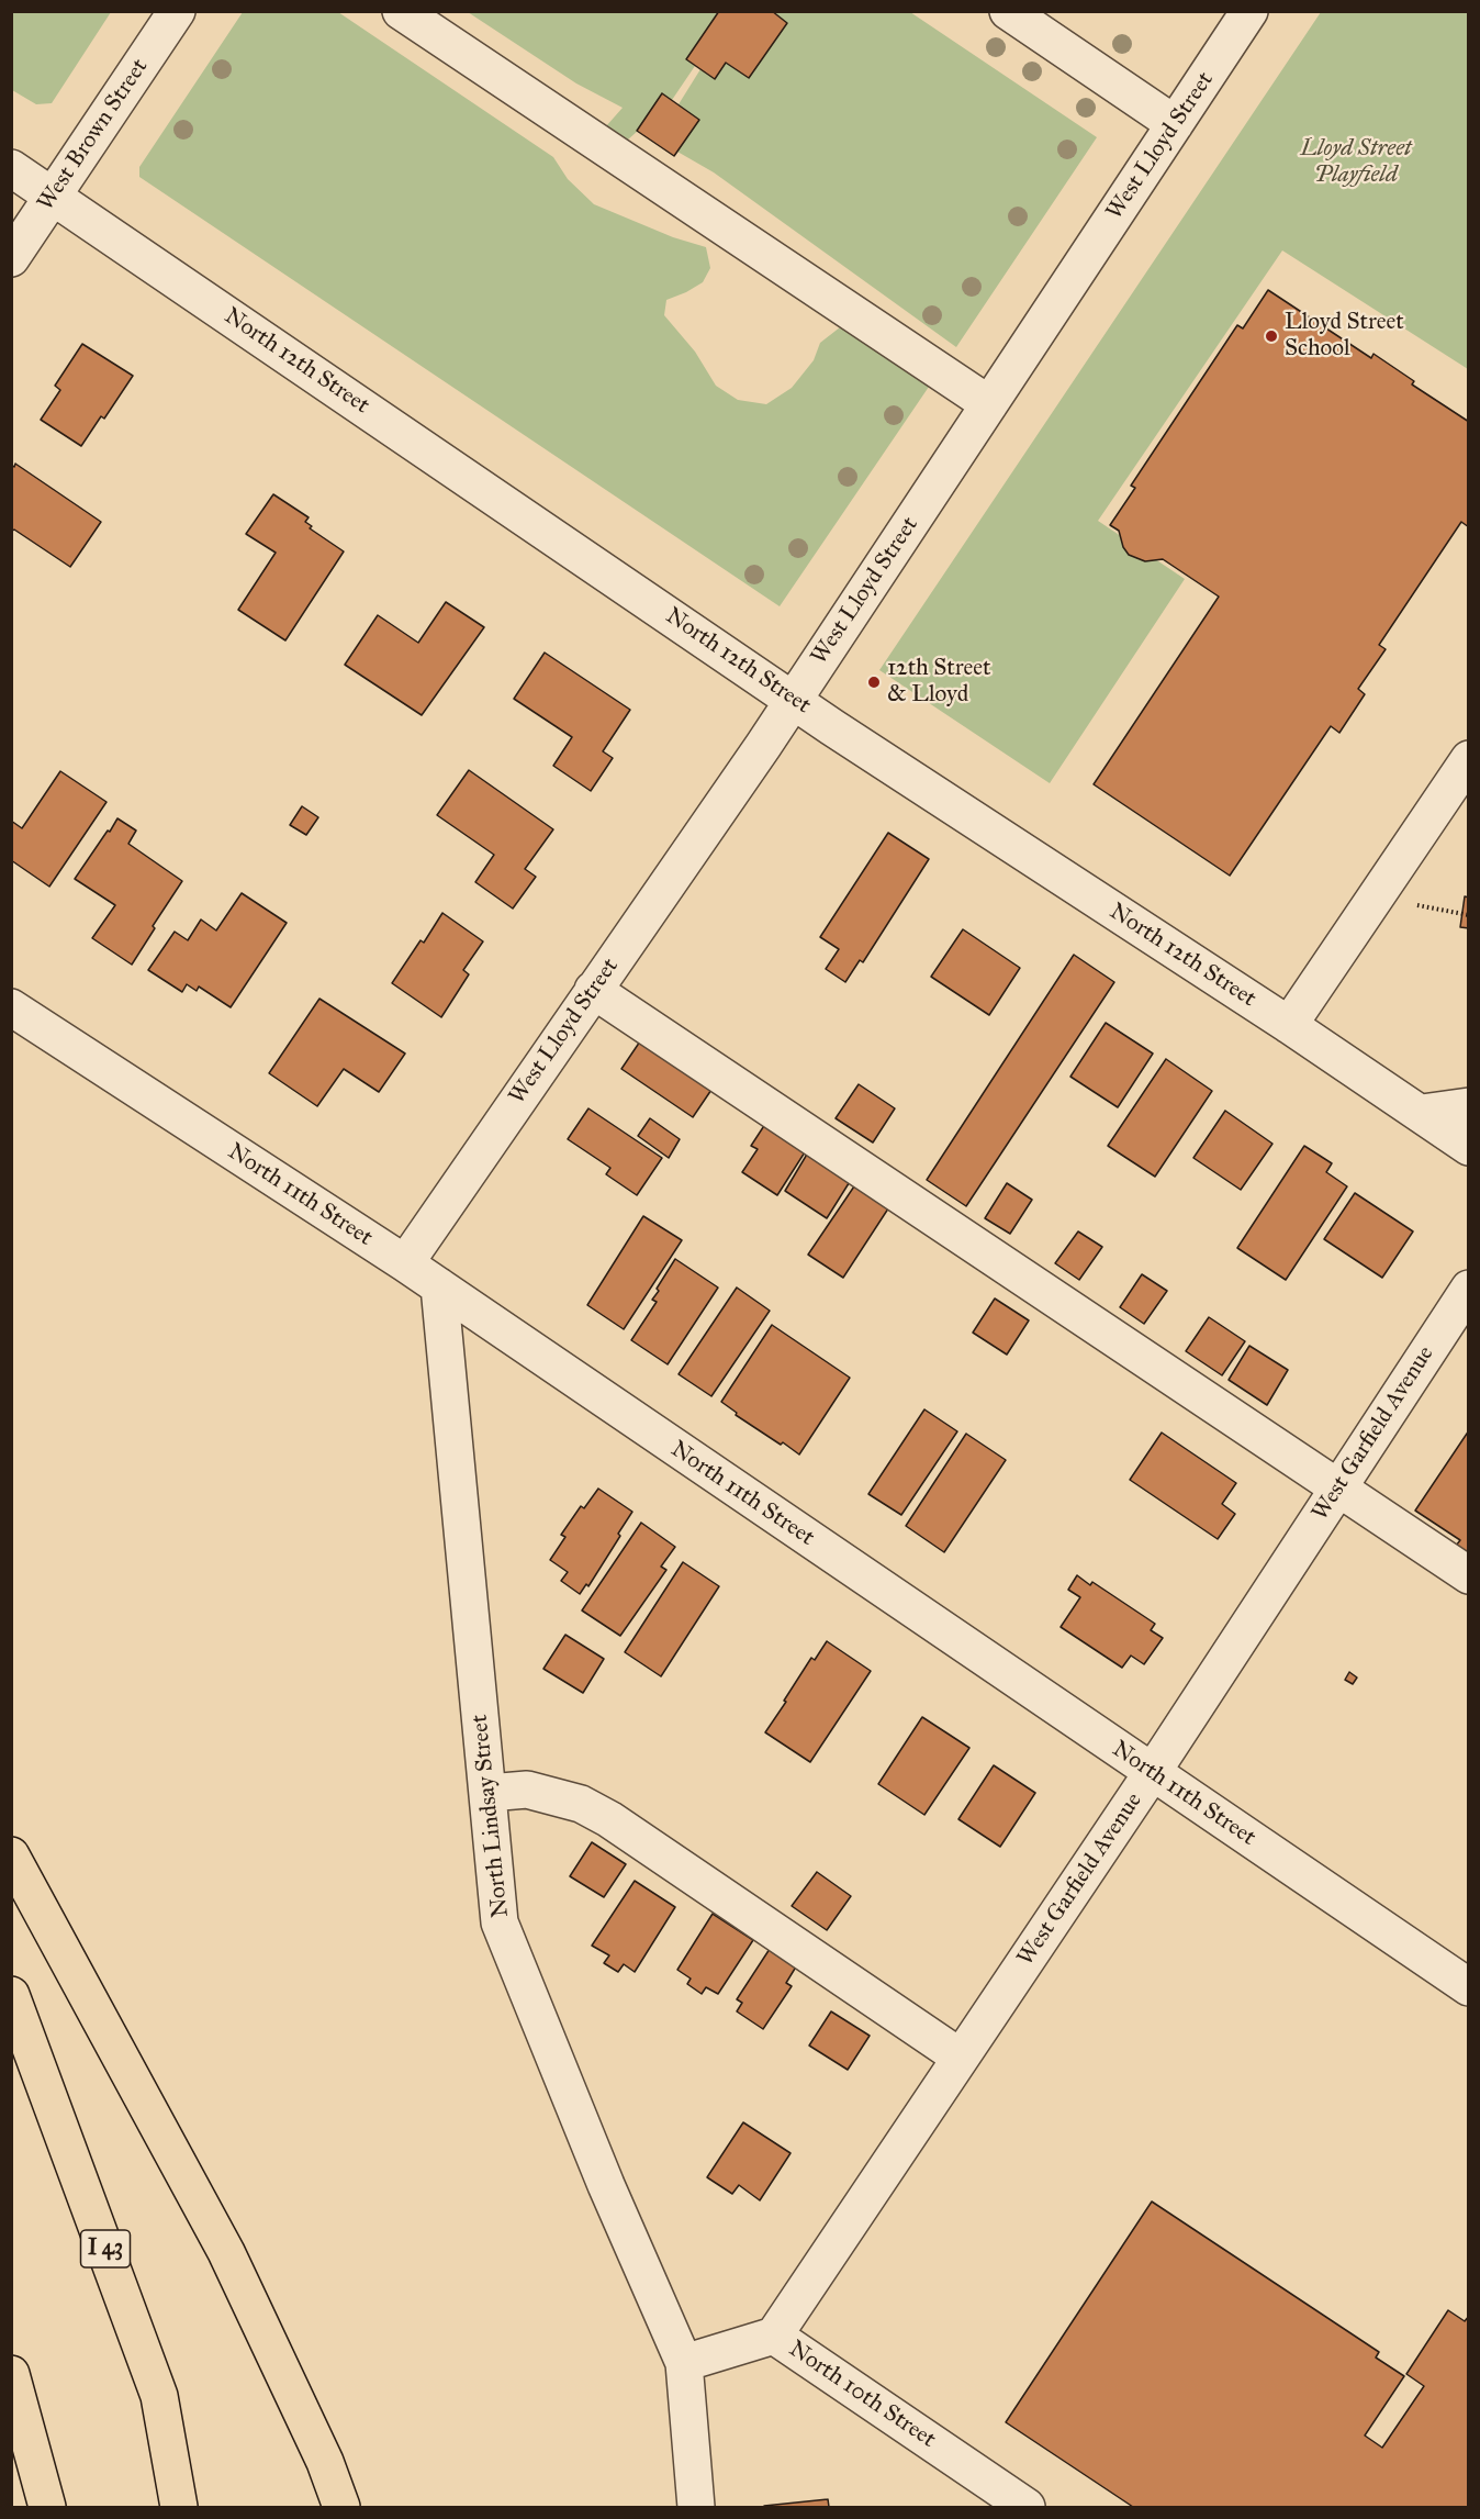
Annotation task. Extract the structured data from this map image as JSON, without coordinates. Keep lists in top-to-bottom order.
{
  "streets": {
    "highway": ["I 43"],
    "street": [
      "West Brown Street",
      "West Lloyd Street",
      "North 12th Street",
      "North 11th Street",
      "West Garfield Avenue",
      "North Lindsay Street",
      "North 10th Street"
    ]
  },
  "crossings": [
    ["West Brown Street", "North 12th Street"],
    ["West Lloyd Street", "North 12th Street"],
    ["West Lloyd Street", "North 11th Street"],
    ["North 11th Street", "West Garfield Avenue"],
    ["North 11th Street", "North Lindsay Street"],
    ["West Garfield Avenue", "North 10th Street"],
    ["North Lindsay Street", "North 10th Street"]
  ],
  "parks": ["Lloyd Street Playfield"],
  "places": ["Lloyd Street School", "12th Street & Lloyd"]
}
